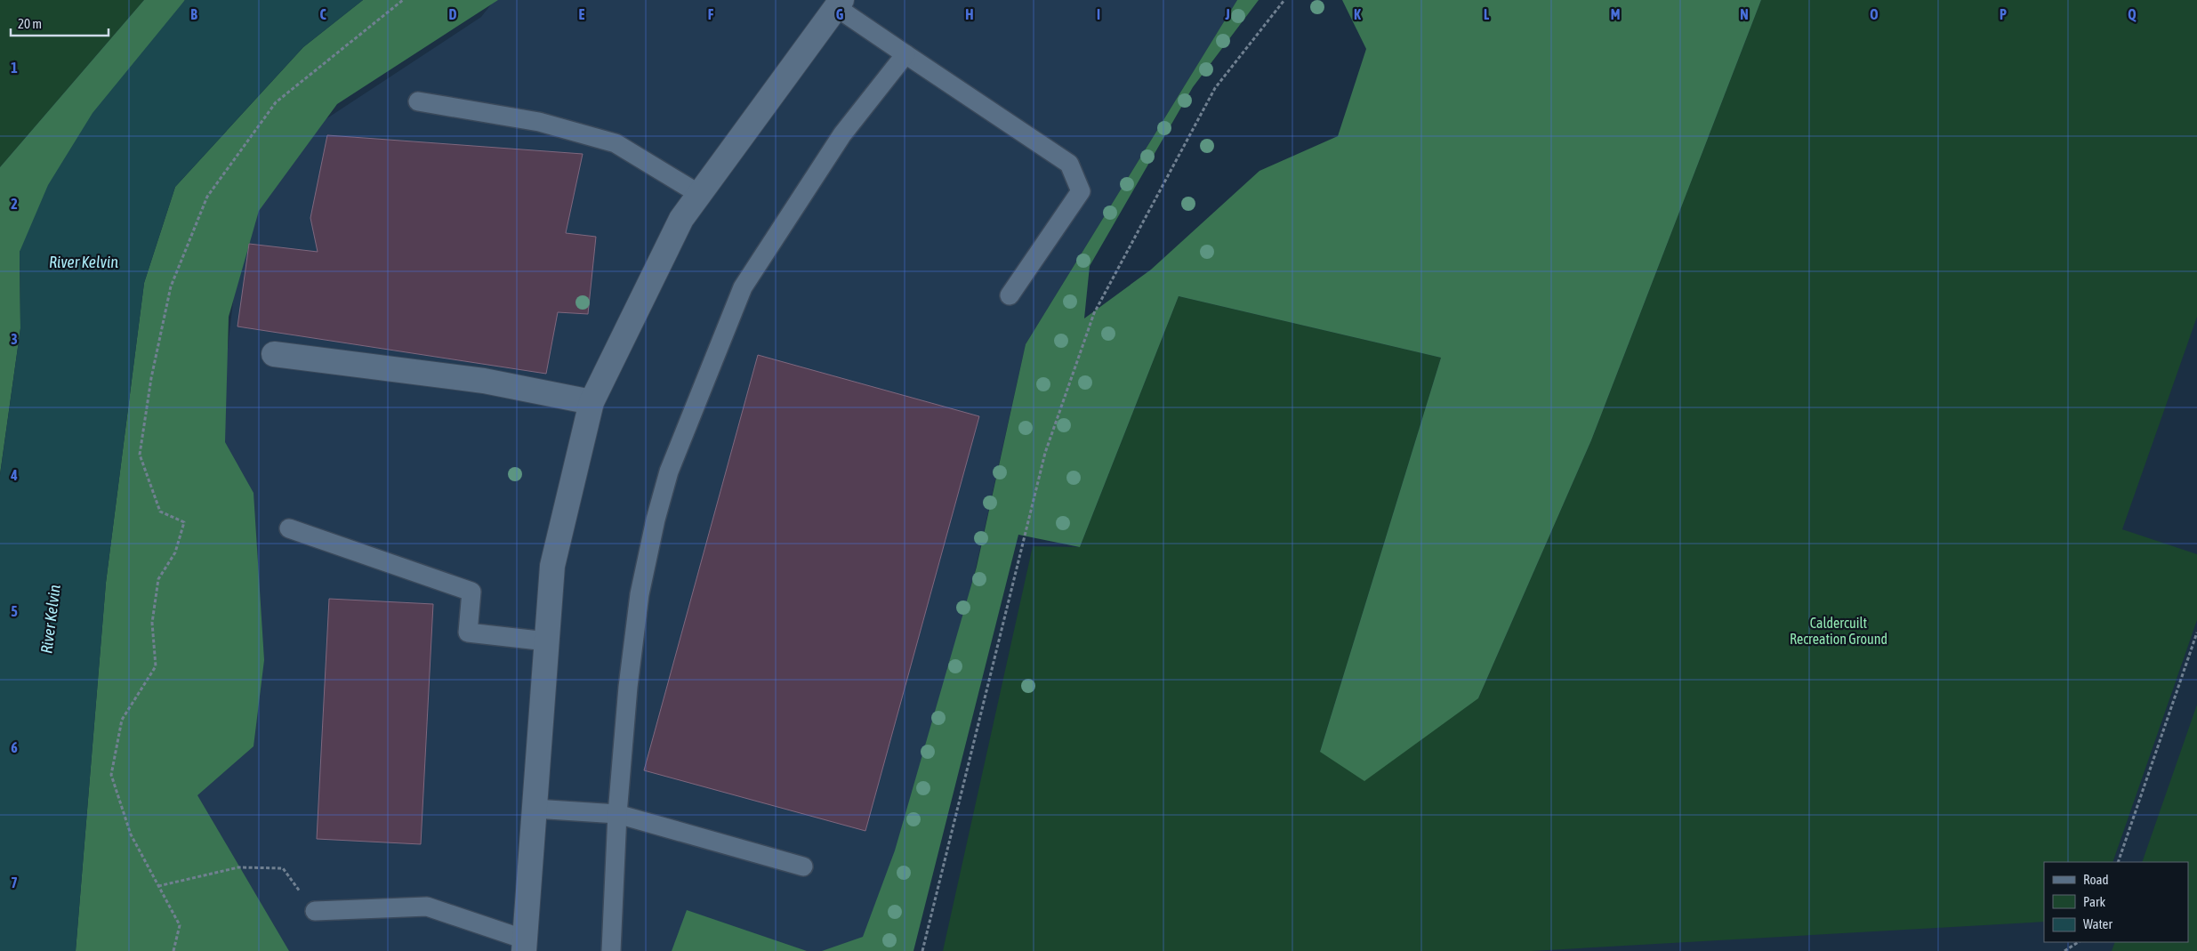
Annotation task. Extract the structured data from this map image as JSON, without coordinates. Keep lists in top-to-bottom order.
{
  "water": ["River Kelvin"],
  "parks": ["Caldercuilt Recreation Ground"],
  "legend": ["Road", "Park", "Water"],
  "scale_bar": "20 m",
  "grid": {
    "columns": [
      "B",
      "C",
      "D",
      "E",
      "F",
      "G",
      "H",
      "I",
      "J",
      "K",
      "L",
      "M",
      "N",
      "O",
      "P",
      "Q"
    ],
    "rows": [
      "1",
      "2",
      "3",
      "4",
      "5",
      "6",
      "7"
    ]
  }
}
